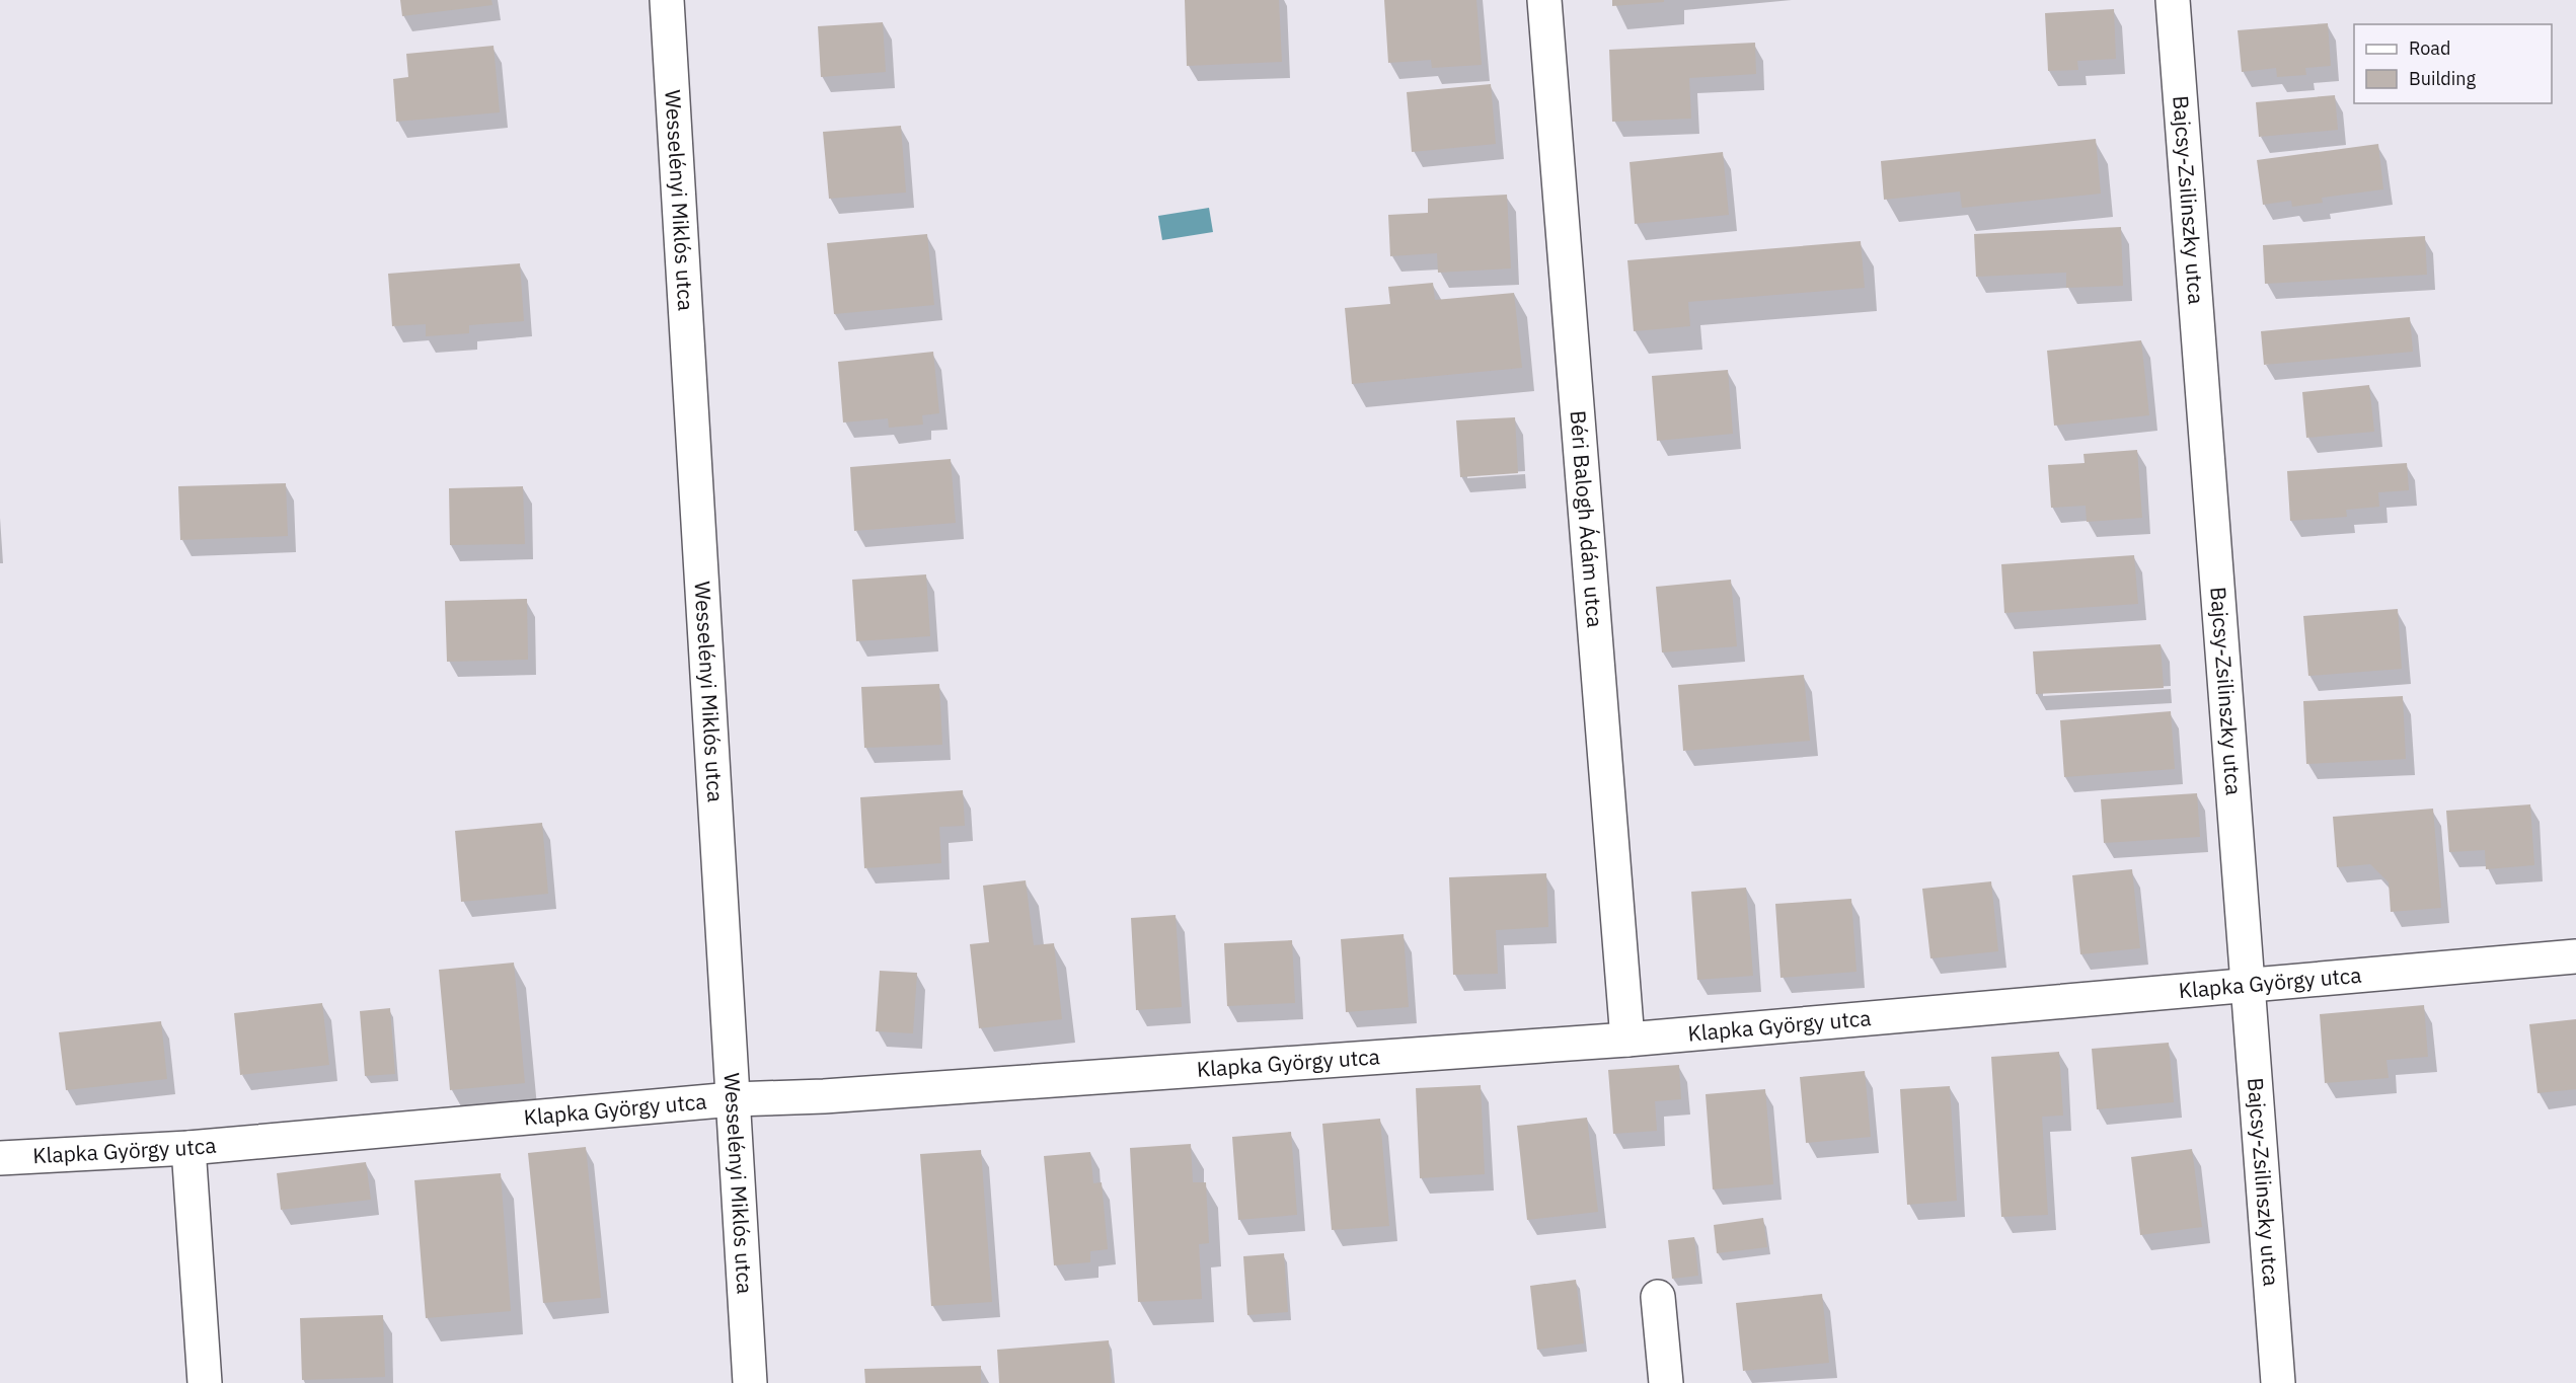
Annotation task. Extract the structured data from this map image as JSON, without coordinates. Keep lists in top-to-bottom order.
{
  "streets": {
    "street": [
      "Wesselényi Miklós utca",
      "Bajcsy-Zsilinszky utca",
      "Béri Balogh Ádám utca",
      "Klapka György utca"
    ]
  },
  "crossings": [
    ["Wesselényi Miklós utca", "Klapka György utca"],
    ["Bajcsy-Zsilinszky utca", "Klapka György utca"],
    ["Béri Balogh Ádám utca", "Klapka György utca"]
  ],
  "legend": ["Road", "Building"]
}
